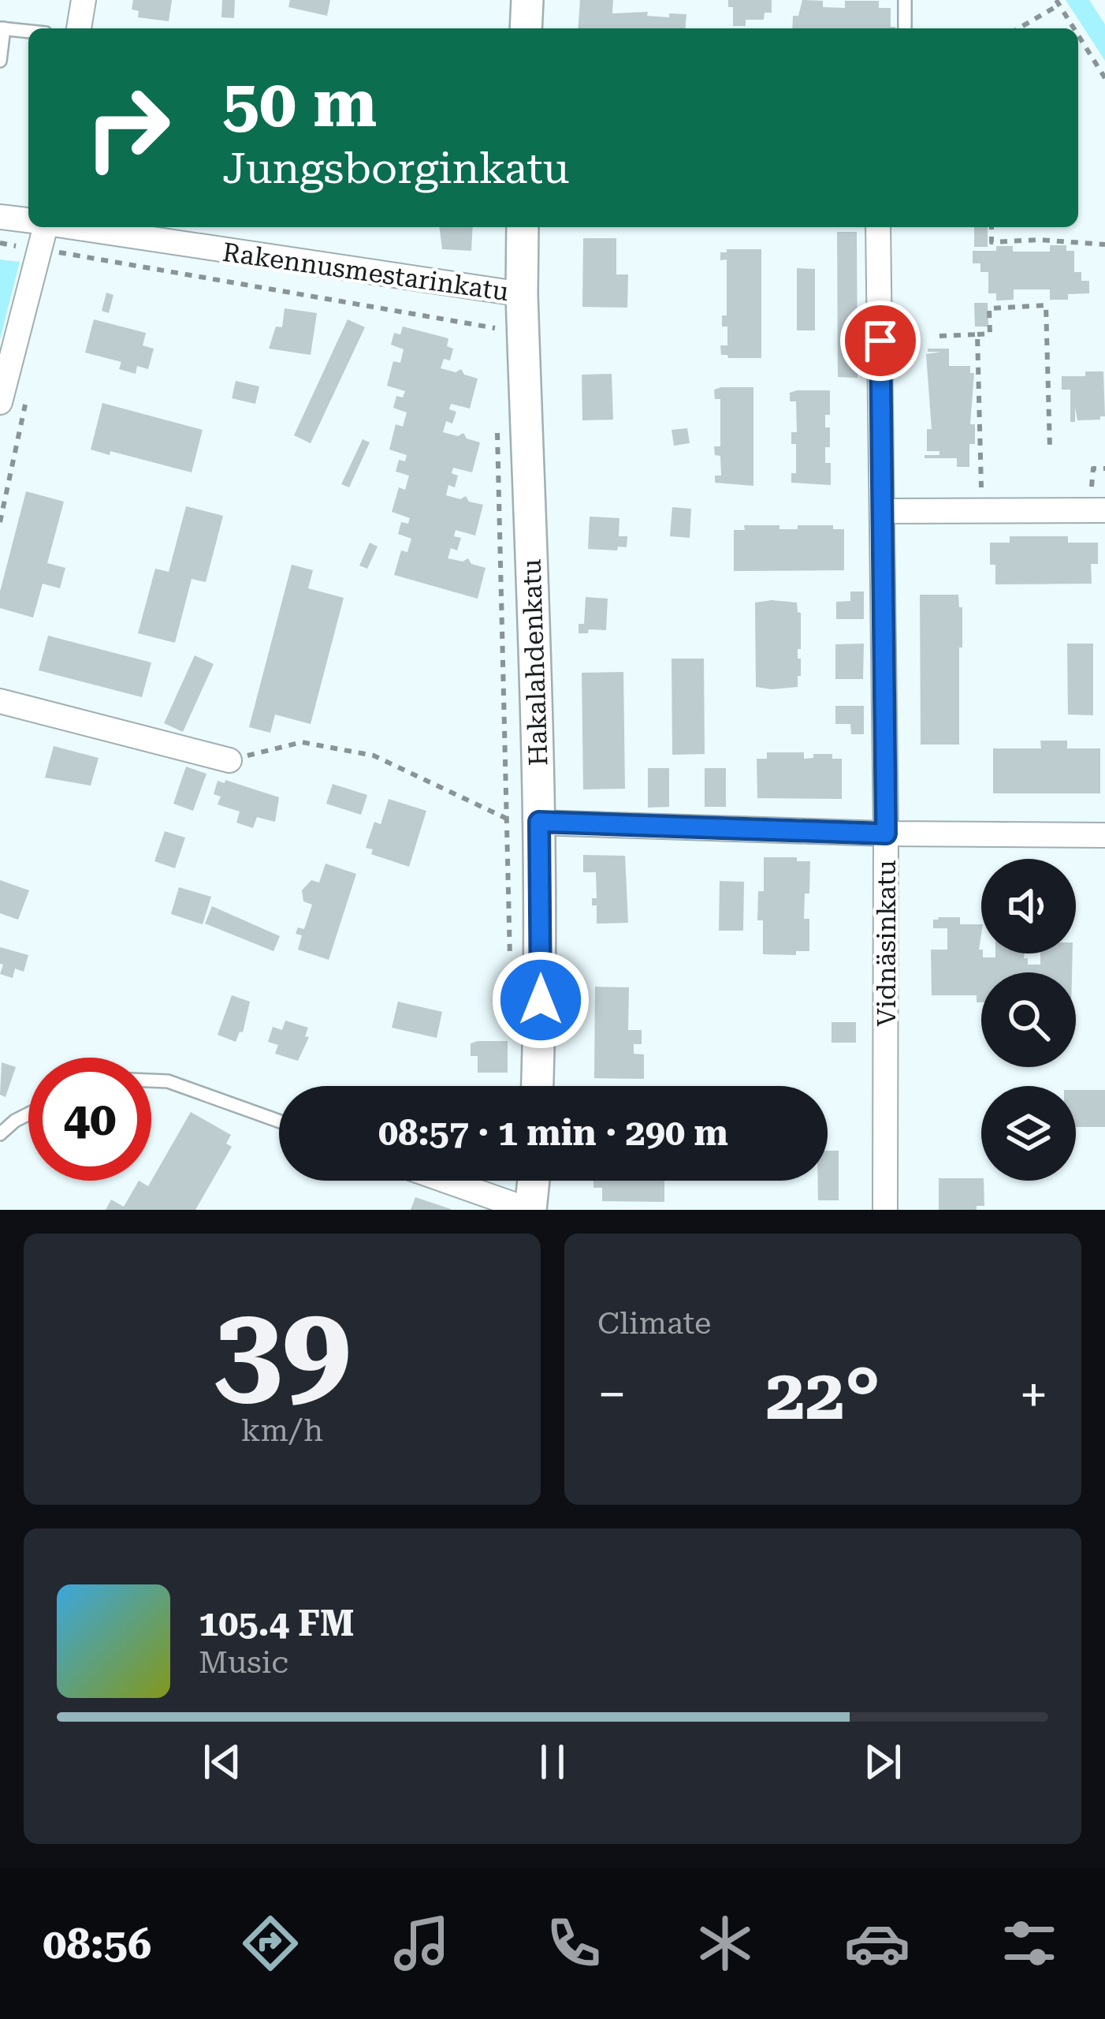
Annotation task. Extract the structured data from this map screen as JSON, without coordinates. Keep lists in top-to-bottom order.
{
  "streets": {
    "street": ["Rakennusmestarinkatu", "Hakalahdenkatu", "Vidnäsinkatu"]
  },
  "crossings": [
    ["Rakennusmestarinkatu", "Hakalahdenkatu"]
  ],
  "page": {
    "turn": ["50 m", "Jungsborginkatu"],
    "limit": "40",
    "trip": "08:57 · 1 min · 290 m",
    "tile": [
      ["39", "km/h"],
      "Climate"
    ],
    "heat": ["−", "22°", "+"],
    "song": ["105.4 FM", "Music"],
    "tabs": "08:56"
  }
}
